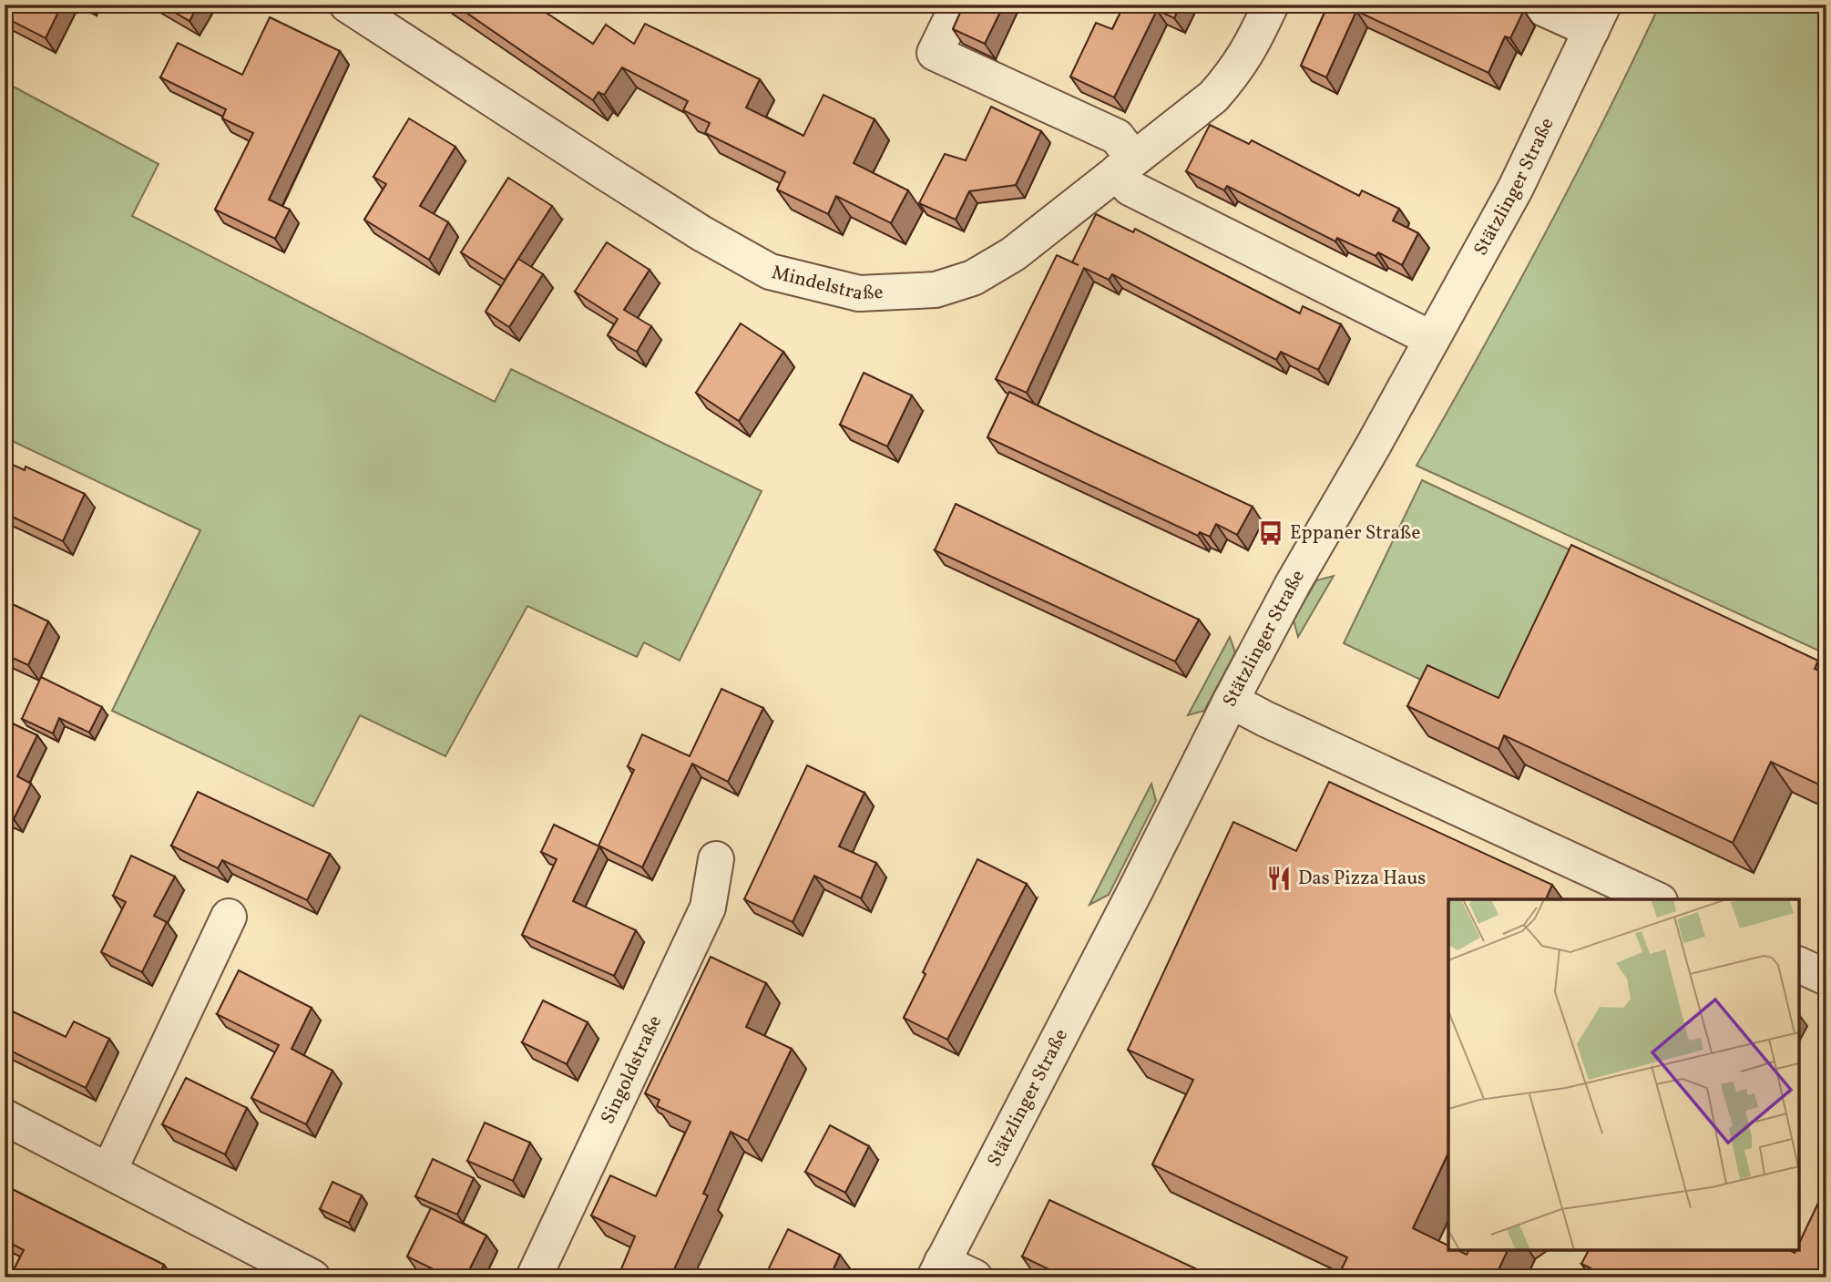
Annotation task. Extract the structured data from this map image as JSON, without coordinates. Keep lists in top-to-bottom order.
{
  "streets": {
    "street": ["Stätzlinger Straße", "Mindelstraße", "Singoldstraße"]
  },
  "places": {
    "bus stop": ["Eppaner Straße"],
    "restaurant": ["Das Pizza Haus"]
  }
}
